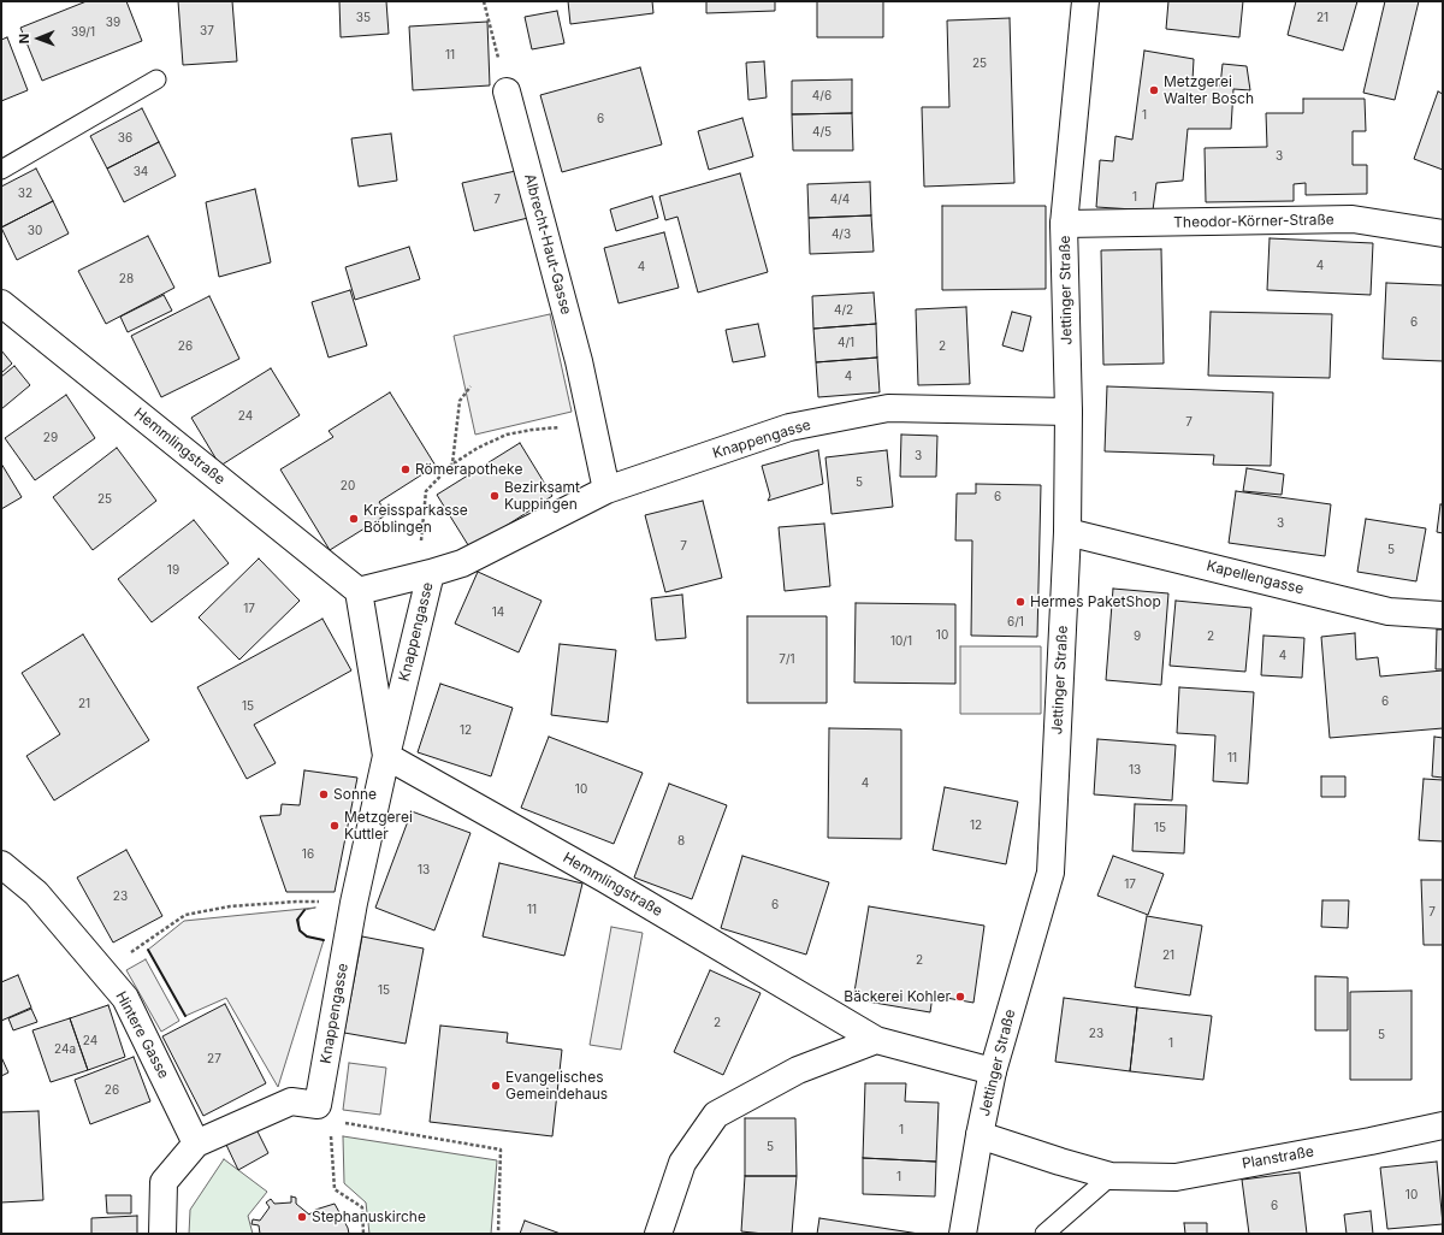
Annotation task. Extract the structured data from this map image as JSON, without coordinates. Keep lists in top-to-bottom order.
{
  "streets": {
    "street": [
      "Theodor-Körner-Straße",
      "Albrecht-Haut-Gasse",
      "Jettinger Straße",
      "Knappengasse",
      "Hemmlingstraße",
      "Kapellengasse",
      "Hintere Gasse",
      "Planstraße"
    ]
  },
  "crossings": [
    ["Theodor-Körner-Straße", "Jettinger Straße"],
    ["Albrecht-Haut-Gasse", "Knappengasse"],
    ["Jettinger Straße", "Knappengasse"],
    ["Jettinger Straße", "Hemmlingstraße"],
    ["Jettinger Straße", "Kapellengasse"],
    ["Jettinger Straße", "Planstraße"],
    ["Knappengasse", "Hemmlingstraße"]
  ],
  "places": [
    "Metzgerei Walter Bosch",
    "Römerapotheke",
    "Bezirksamt Kuppingen",
    "Kreissparkasse Böblingen",
    "Hermes PaketShop",
    "Sonne",
    "Metzgerei Kuttler",
    "Bäckerei Kohler",
    "Evangelisches Gemeindehaus",
    "Stephanuskirche"
  ],
  "house_numbers": [
    "35",
    "21",
    "39",
    "37",
    "39/1",
    "11",
    "25",
    "4/6",
    "1",
    "6",
    "4/5",
    "36",
    "3",
    "34",
    "32",
    "1",
    "7",
    "4/4",
    "30",
    "4/3",
    "4",
    "4",
    "28",
    "4/2",
    "6",
    "4/1",
    "26",
    "2",
    "4",
    "24",
    "7",
    "29",
    "3",
    "5",
    "20",
    "6",
    "25",
    "3",
    "7",
    "5",
    "19",
    "17",
    "14",
    "6/1",
    "10",
    "9",
    "2",
    "10/1",
    "4",
    "7/1",
    "6",
    "21",
    "15",
    "12",
    "11",
    "13",
    "4",
    "10",
    "12",
    "15",
    "8",
    "16",
    "13",
    "17",
    "23",
    "6",
    "11",
    "7",
    "21",
    "2",
    "15",
    "2",
    "23",
    "5",
    "24",
    "1",
    "24a",
    "27",
    "26",
    "1",
    "5",
    "1",
    "10",
    "6"
  ],
  "north": "left"
}
